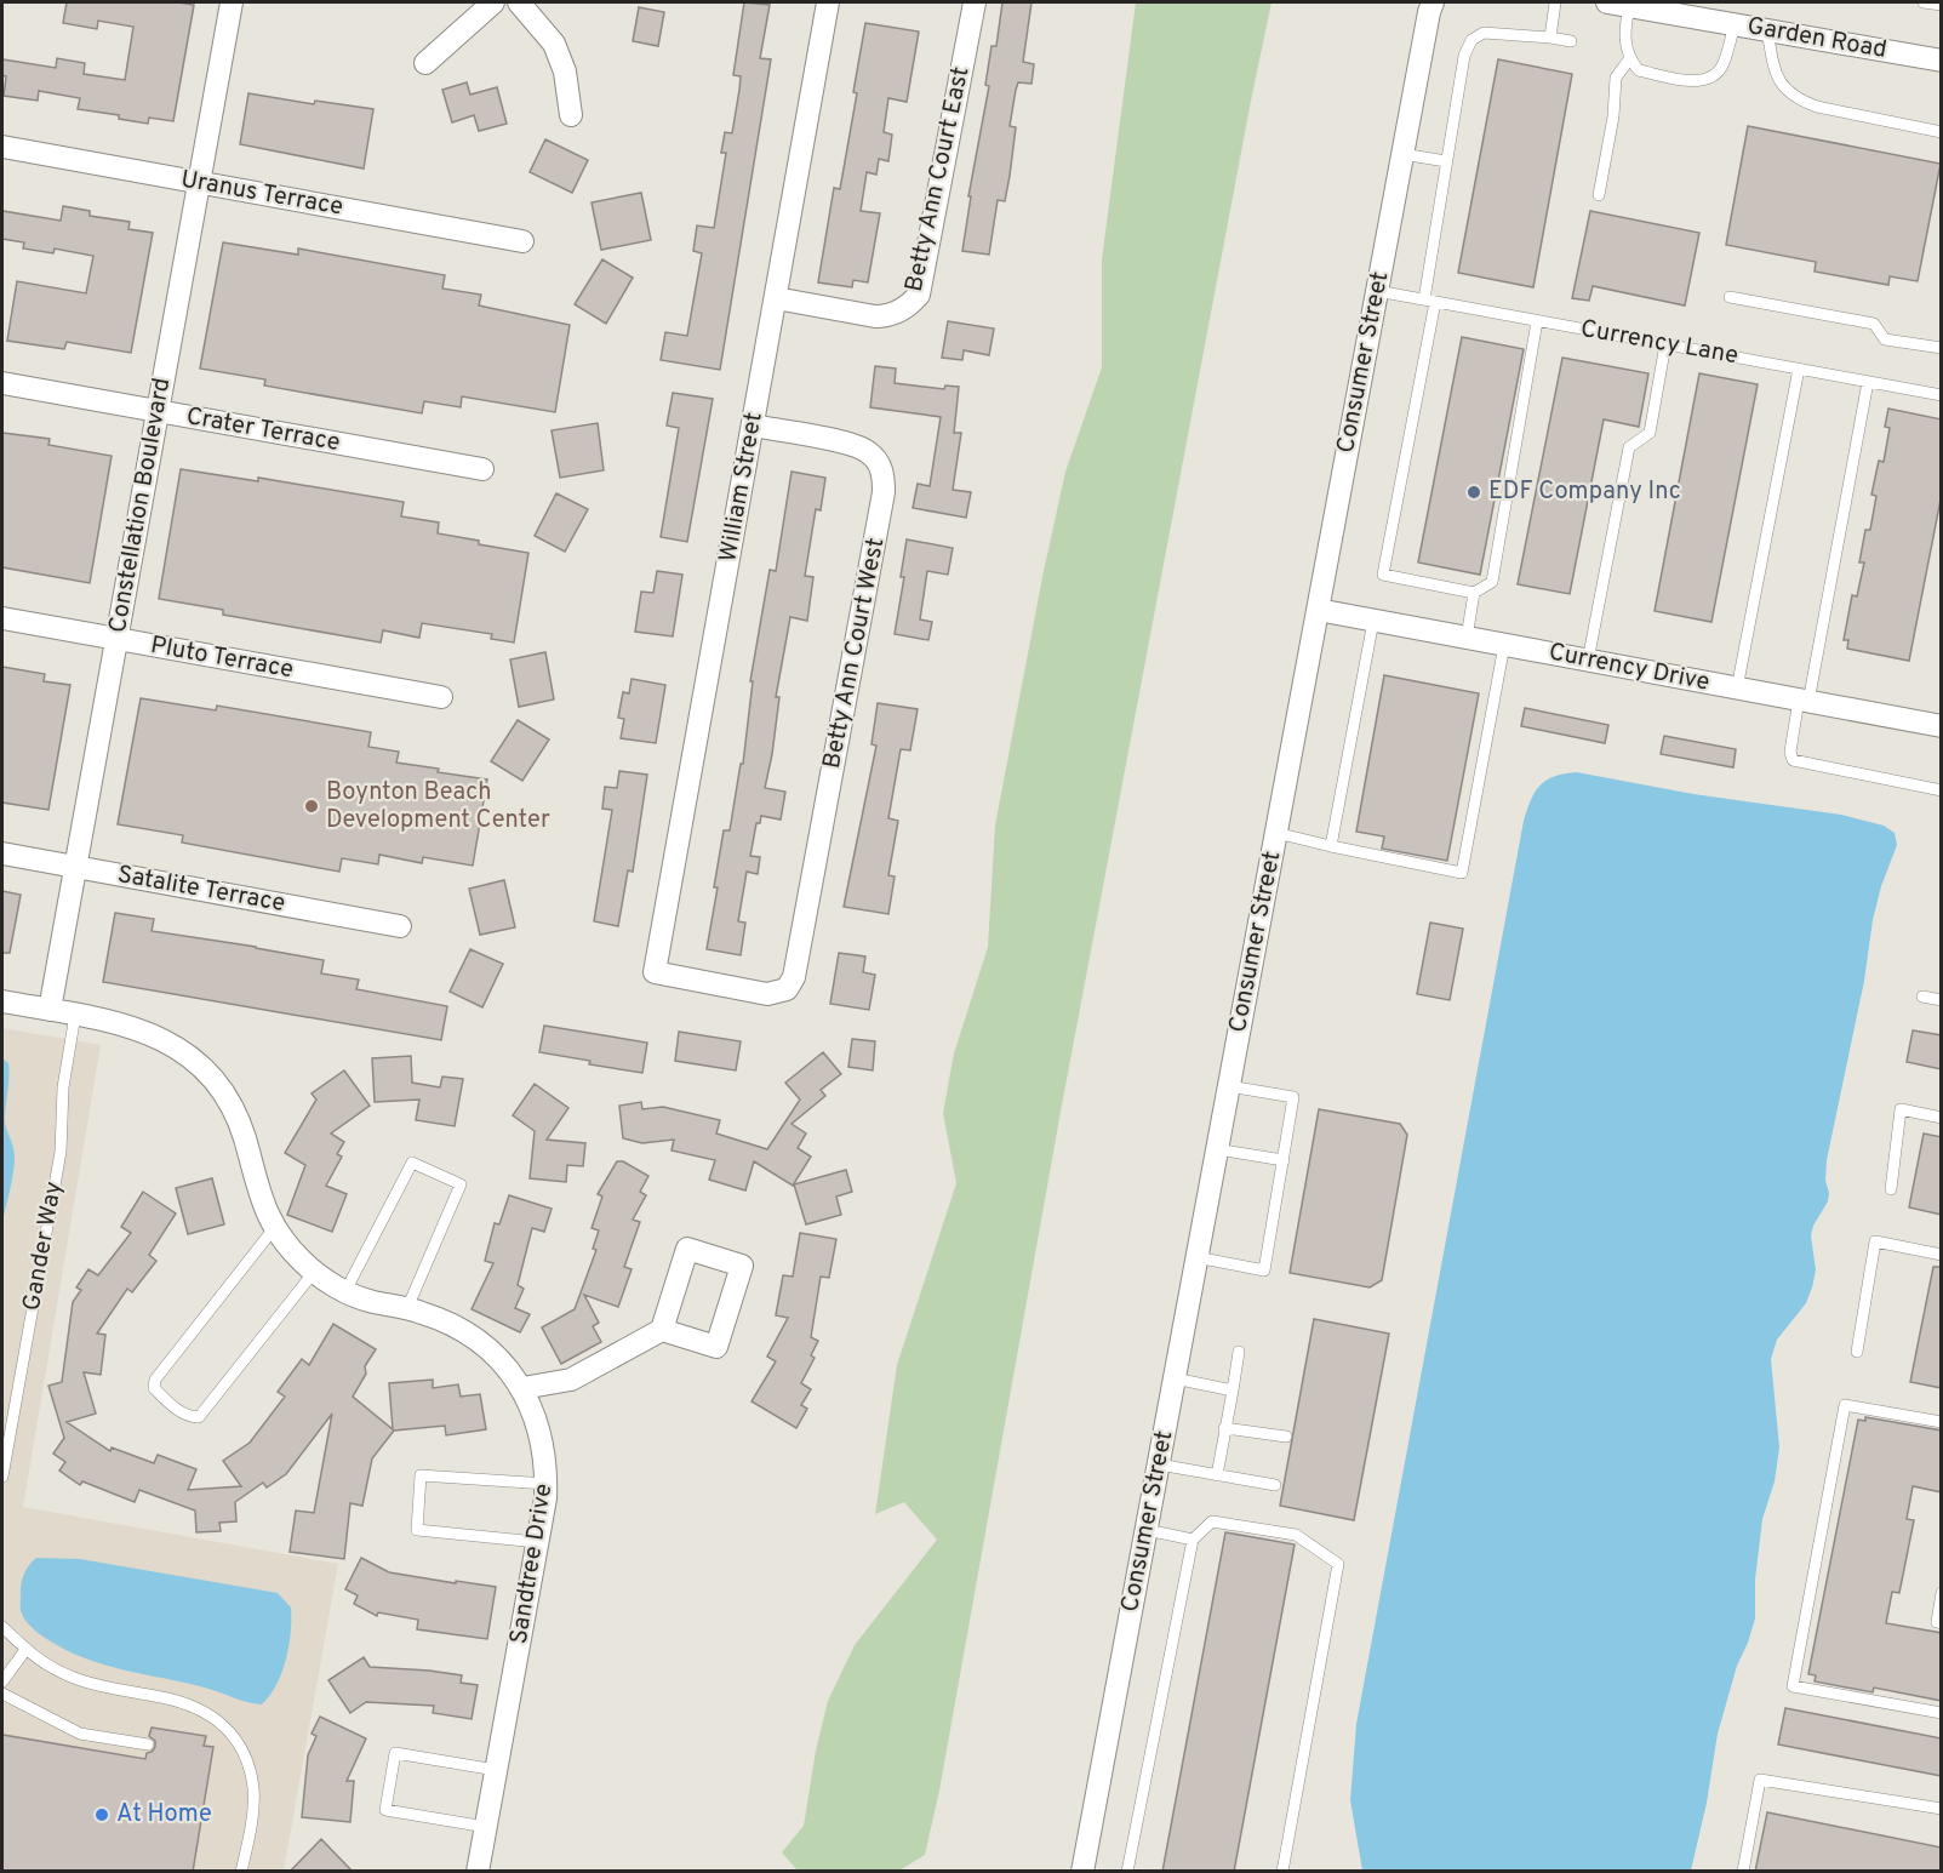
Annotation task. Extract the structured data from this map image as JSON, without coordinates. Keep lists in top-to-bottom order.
{
  "streets": {
    "street": [
      "Garden Road",
      "Betty Ann Court East",
      "Uranus Terrace",
      "Consumer Street",
      "Crater Terrace",
      "William Street",
      "Constellation Boulevard",
      "Betty Ann Court West",
      "Pluto Terrace",
      "Currency Drive",
      "Satalite Terrace",
      "Sandtree Drive"
    ],
    "lane": ["Currency Lane", "Gander Way"]
  },
  "crossings": [
    ["Betty Ann Court East", "William Street"],
    ["Uranus Terrace", "Constellation Boulevard"],
    ["Currency Lane", "Consumer Street"],
    ["Consumer Street", "Currency Drive"],
    ["Crater Terrace", "Constellation Boulevard"],
    ["William Street", "Betty Ann Court West"],
    ["Constellation Boulevard", "Pluto Terrace"],
    ["Constellation Boulevard", "Satalite Terrace"],
    ["Constellation Boulevard", "Sandtree Drive"],
    ["Gander Way", "Sandtree Drive"]
  ],
  "places": ["EDF Company Inc", "Boynton Beach Development Center", "At Home"]
}
